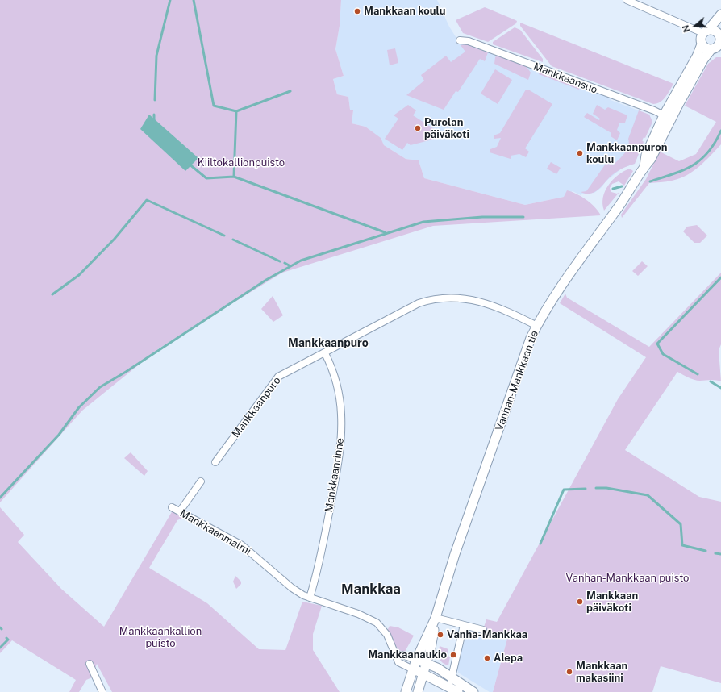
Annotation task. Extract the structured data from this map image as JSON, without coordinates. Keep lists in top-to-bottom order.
{
  "streets": {
    "main road": ["Vanhan-Mankkaan tie"],
    "street": [
      "Mankkaansuo",
      "Mankkaanpuro",
      "Mankkaanrinne",
      "Mankkaanmalmi"
    ]
  },
  "crossings": [
    ["Mankkaansuo", "Vanhan-Mankkaan tie"],
    ["Vanhan-Mankkaan tie", "Mankkaanpuro"],
    ["Vanhan-Mankkaan tie", "Mankkaanmalmi"],
    ["Mankkaanpuro", "Mankkaanrinne"],
    ["Mankkaanrinne", "Mankkaanmalmi"]
  ],
  "districts": ["Mankkaanpuro", "Mankkaa"],
  "parks": ["Kiiltokallionpuisto", "Vanhan-Mankkaan puisto", "Mankkaankallion puisto"],
  "places": [
    "Mankkaan koulu",
    "Purolan päiväkoti",
    "Mankkaanpuron koulu",
    "Mankkaan päiväkoti",
    "Vanha-Mankkaa",
    "Mankkaanaukio",
    "Alepa",
    "Mankkaan makasiini"
  ],
  "north": "left"
}
